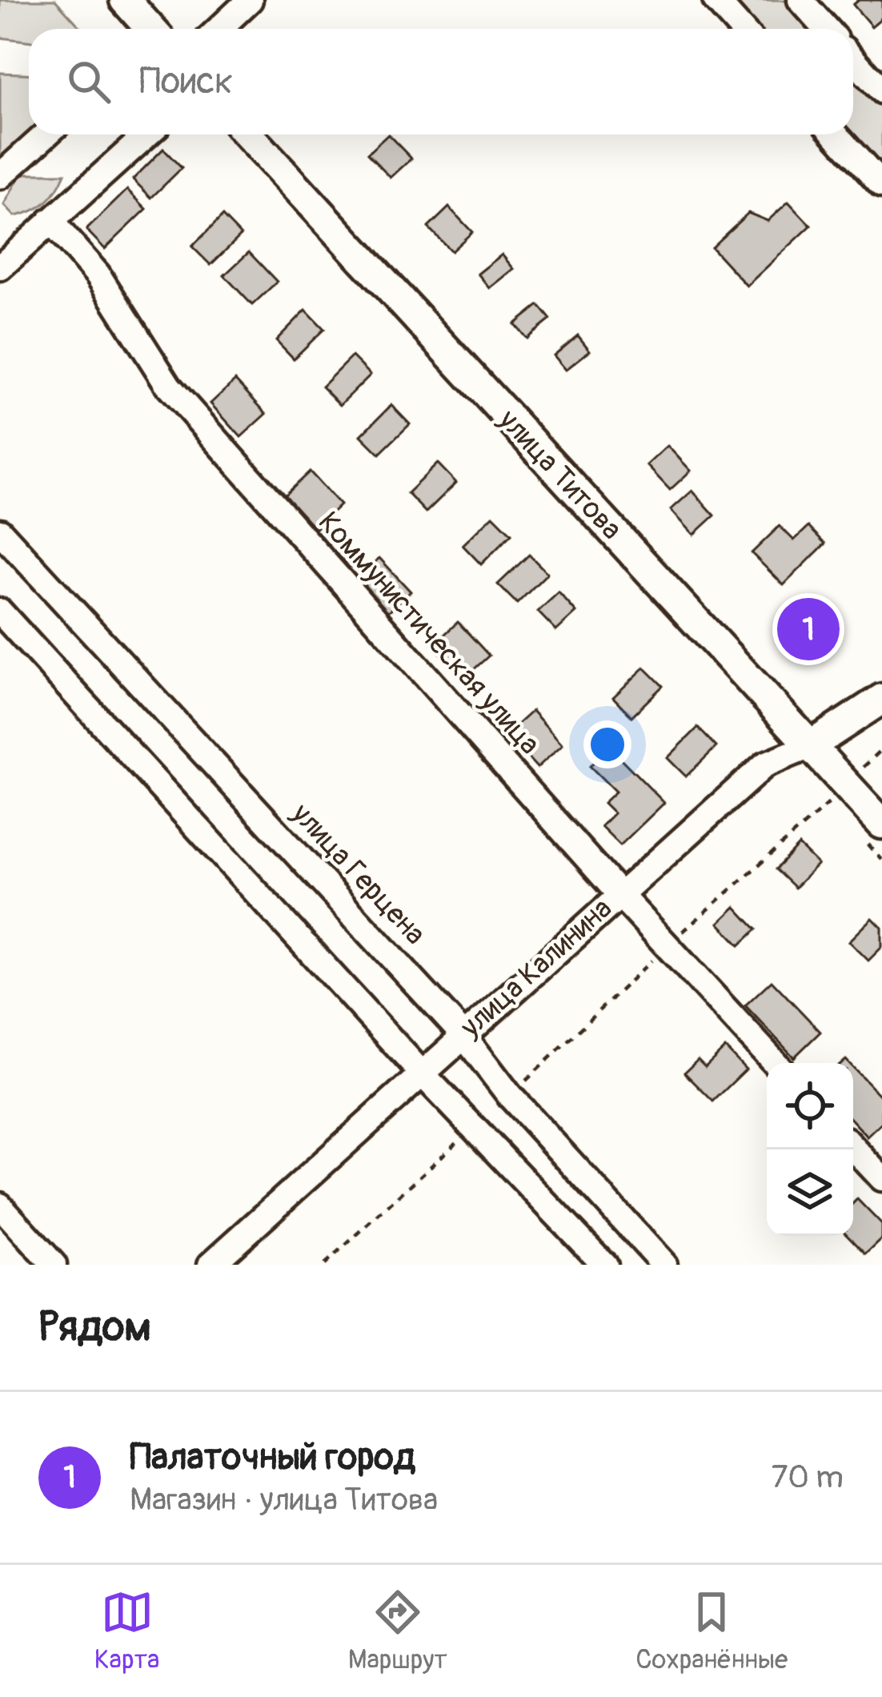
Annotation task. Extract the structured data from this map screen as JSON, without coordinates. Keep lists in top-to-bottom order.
{
  "streets": {
    "main road": ["улица Титова", "улица Калинина"],
    "street": ["Коммунистическая улица", "улица Герцена"]
  },
  "crossings": [
    ["улица Титова", "улица Калинина"],
    ["Коммунистическая улица", "улица Калинина"],
    ["улица Герцена", "улица Калинина"]
  ],
  "page": {
    "search": "Поиск",
    "pins": "1",
    "heading": "Рядом",
    "list": [
      {
        "mark": "1",
        "name": "Палаточный город",
        "note": "Магазин · улица Титова",
        "value": "70 m"
      }
    ],
    "nav": ["Карта", "Маршрут", "Сохранённые"]
  }
}
